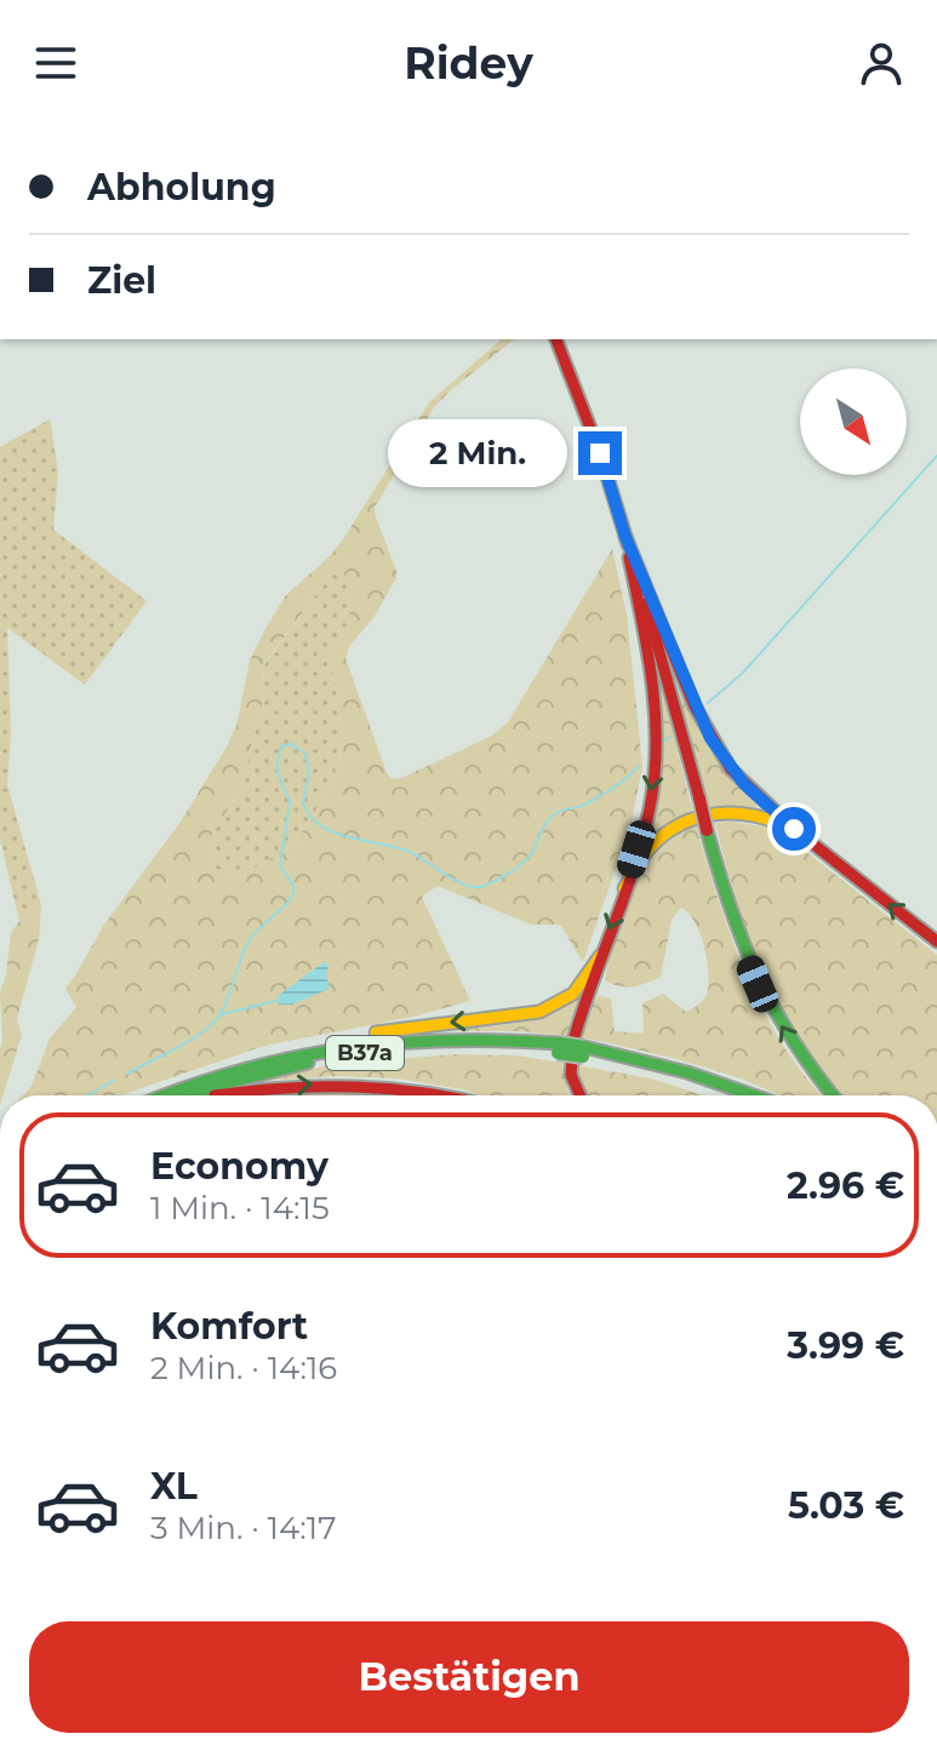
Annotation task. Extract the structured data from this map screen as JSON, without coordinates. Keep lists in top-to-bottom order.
{
  "streets": {
    "main road": ["B37a"]
  },
  "north": "bottom right",
  "page": {
    "header": "Ridey",
    "banner": ["Abholung", "Ziel"],
    "bubble": "2 Min.",
    "list": [
      {
        "name": "Economy",
        "note": "1 Min. · 14:15",
        "value": "2.96 €"
      },
      {
        "name": "Komfort",
        "note": "2 Min. · 14:16",
        "value": "3.99 €"
      },
      {
        "name": "XL",
        "note": "3 Min. · 14:17",
        "value": "5.03 €"
      }
    ],
    "buttons": "Bestätigen"
  }
}
